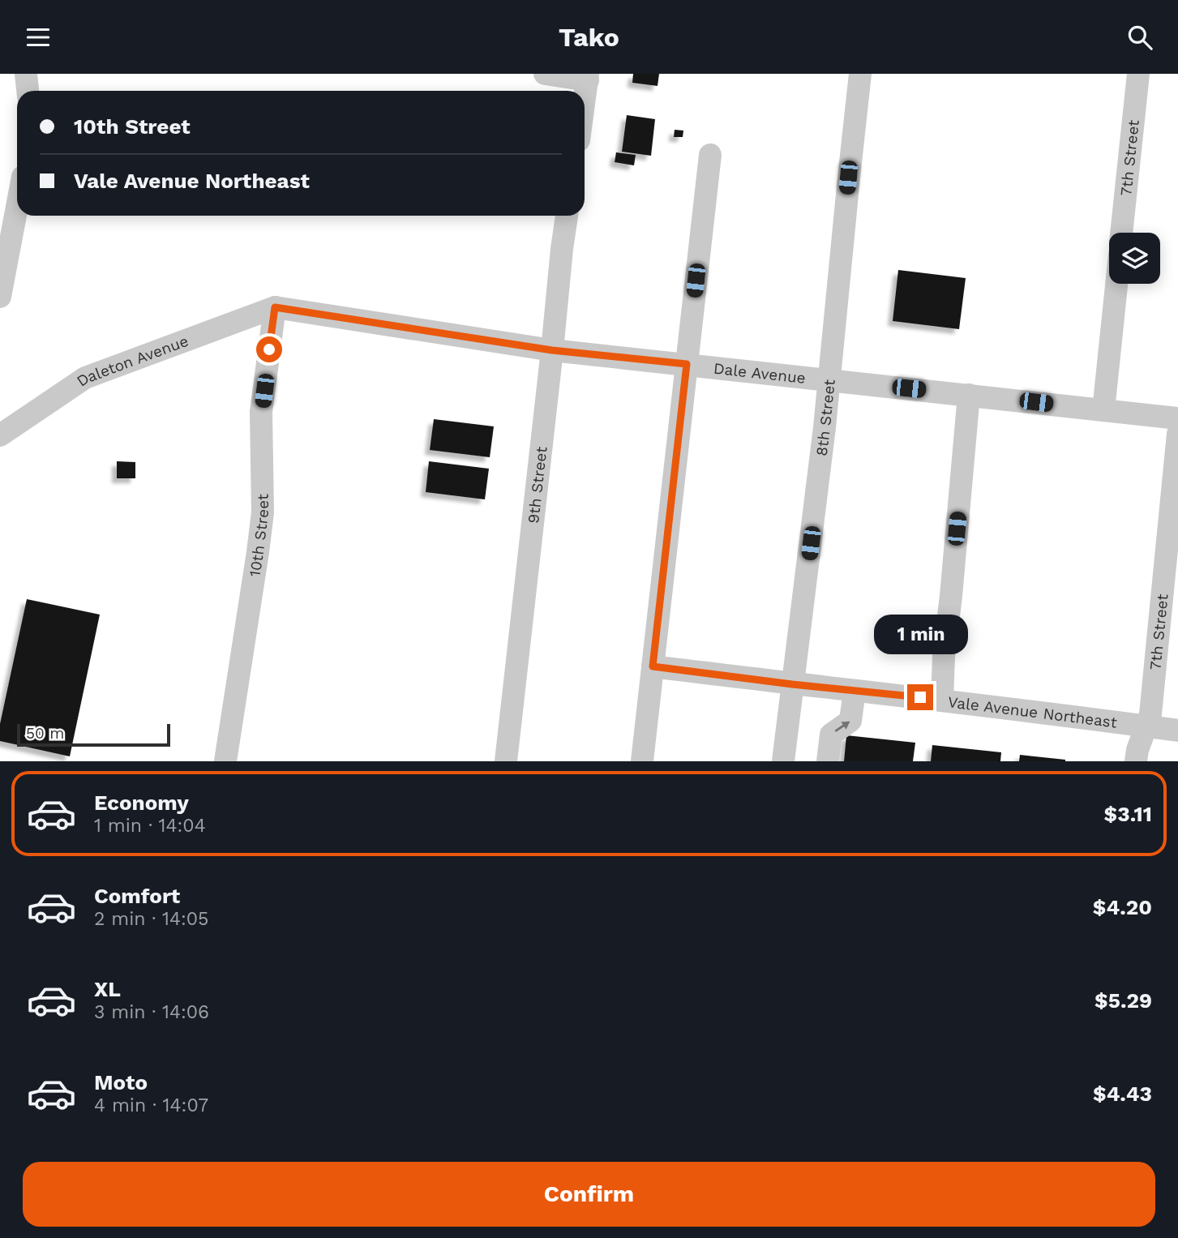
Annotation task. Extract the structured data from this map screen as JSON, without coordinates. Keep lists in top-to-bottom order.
{
  "streets": {
    "street": [
      "7th Street",
      "Daleton Avenue",
      "Dale Avenue",
      "8th Street",
      "9th Street",
      "10th Street",
      "Vale Avenue Northeast"
    ]
  },
  "crossings": [
    ["7th Street", "Vale Avenue Northeast"],
    ["Daleton Avenue", "Dale Avenue"],
    ["Daleton Avenue", "10th Street"],
    ["Dale Avenue", "8th Street"],
    ["Dale Avenue", "9th Street"],
    ["Dale Avenue", "10th Street"],
    ["8th Street", "Vale Avenue Northeast"]
  ],
  "scale_bar": "50 m",
  "page": {
    "header": "Tako",
    "banner": ["10th Street", "Vale Avenue Northeast"],
    "bubble": "1 min",
    "scale": "50 m",
    "list": [
      {
        "name": "Economy",
        "note": "1 min · 14:04",
        "value": "$3.11"
      },
      {
        "name": "Comfort",
        "note": "2 min · 14:05",
        "value": "$4.20"
      },
      {
        "name": "XL",
        "note": "3 min · 14:06",
        "value": "$5.29"
      },
      {
        "name": "Moto",
        "note": "4 min · 14:07",
        "value": "$4.43"
      }
    ],
    "buttons": "Confirm"
  }
}
